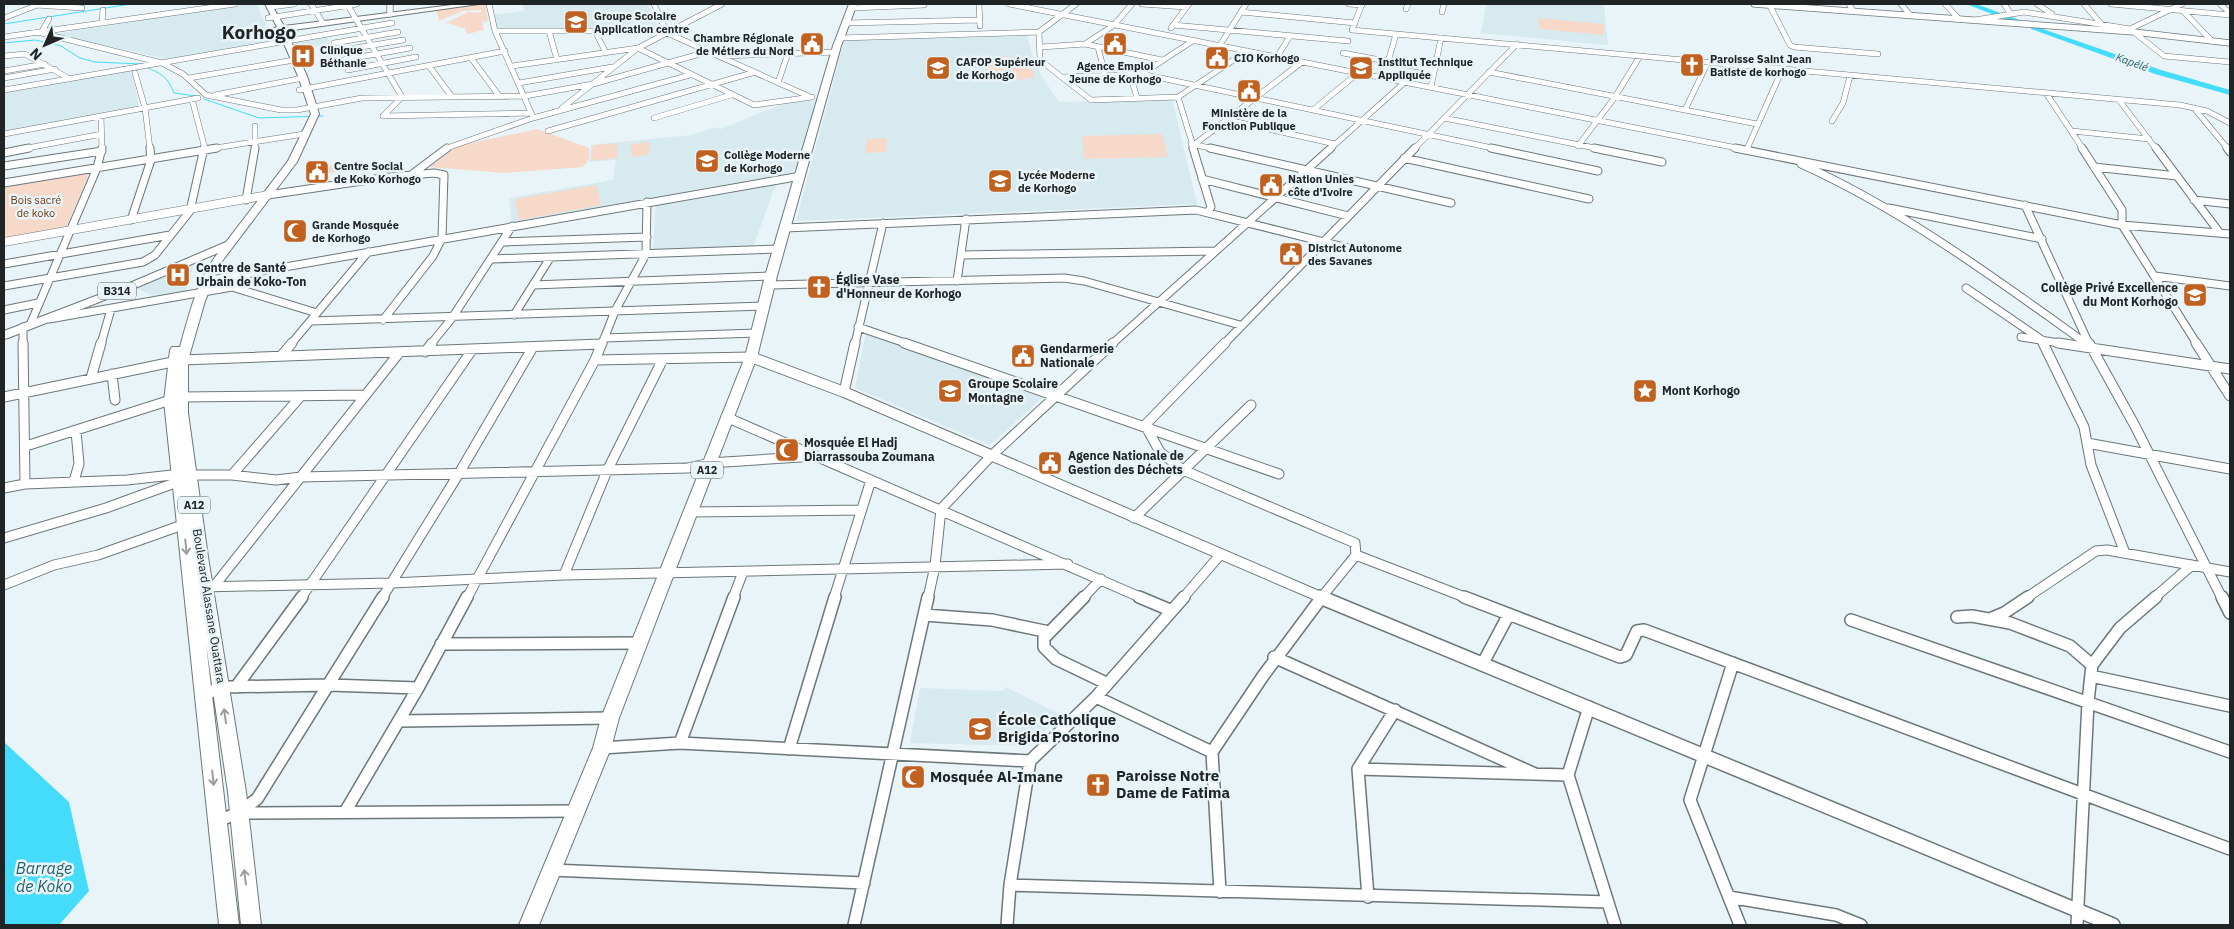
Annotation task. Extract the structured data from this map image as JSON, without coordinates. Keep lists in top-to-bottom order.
{
  "streets": {
    "main road": ["B314", "A12", "Boulevard Alassane Ouattara"]
  },
  "crossings": [
    ["B314", "Boulevard Alassane Ouattara"]
  ],
  "districts": ["Korhogo"],
  "water": ["Kapélé", "Barrage de Koko"],
  "parks": ["Bois sacré de koko"],
  "places": {
    "school or university": [
      "Groupe Scolaire Application centre",
      "CAFOP Supérieur de Korhogo",
      "Institut Technique Appliquée",
      "Collège Moderne de Korhogo",
      "Lycée Moderne de Korhogo",
      "Collège Privé Excellence du Mont Korhogo",
      "Groupe Scolaire Montagne",
      "École Catholique Brigida Postorino"
    ],
    "public building": [
      "Chambre Régionale de Métiers du Nord",
      "Agence Emploi Jeune de Korhogo",
      "CIO Korhogo",
      "Ministère de la Fonction Publique",
      "Centre Social de Koko Korhogo",
      "Nation Unies côte d'Ivoire",
      "District Autonome des Savanes",
      "Gendarmerie Nationale",
      "Agence Nationale de Gestion des Déchets"
    ],
    "hospital": ["Clinique Béthanie", "Centre de Santé Urbain de Koko-Ton"],
    "church": ["Paroisse Saint Jean Batiste de korhogo", "Église Vase d'Honneur de Korhogo", "Paroisse Notre Dame de Fatima"],
    "mosque": ["Grande Mosquée de Korhogo", "Mosquée El Hadj Diarrassouba Zoumana", "Mosquée Al-Imane"],
    "place": ["Mont Korhogo"]
  },
  "north": "bottom left"
}
